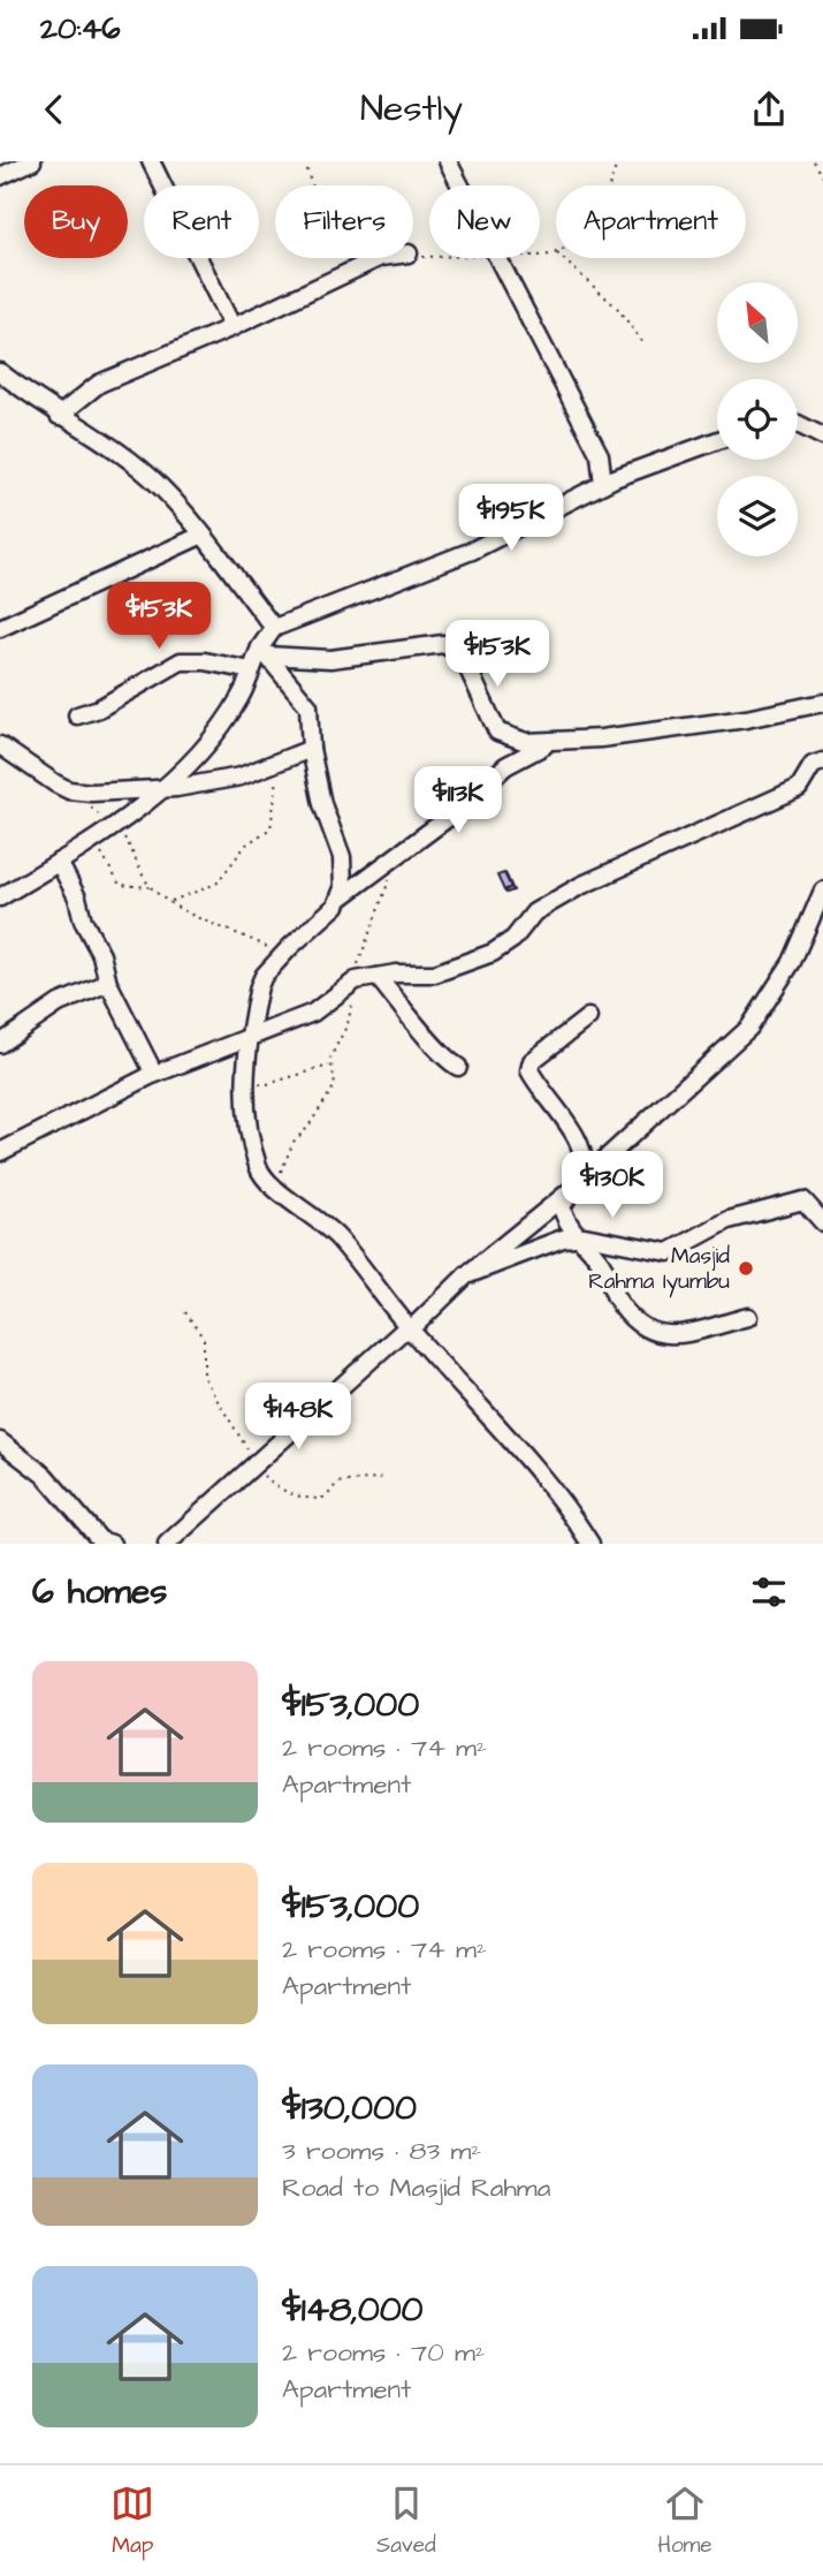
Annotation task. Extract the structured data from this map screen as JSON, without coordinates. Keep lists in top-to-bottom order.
{
  "places": ["Masjid Rahma Iyumbu"],
  "north": "top left",
  "page": {
    "status": "20:46",
    "header": "Nestly",
    "chip": [
      "Buy",
      "Rent",
      "Filters",
      "New",
      "Apartment"
    ],
    "price": [
      "$195K",
      "$153K",
      "$153K",
      "$113K",
      "$130K",
      "$148K"
    ],
    "heading": "6 homes",
    "list": [
      {
        "name": "$153,000",
        "note": "2 rooms · 74 m² · Apartment"
      },
      {
        "name": "$153,000",
        "note": "2 rooms · 74 m² · Apartment"
      },
      {
        "name": "$130,000",
        "note": "3 rooms · 83 m² · Road to Masjid Rahma"
      },
      {
        "name": "$148,000",
        "note": "2 rooms · 70 m² · Apartment"
      }
    ],
    "tabs": ["Map", "Saved", "Home"]
  }
}
